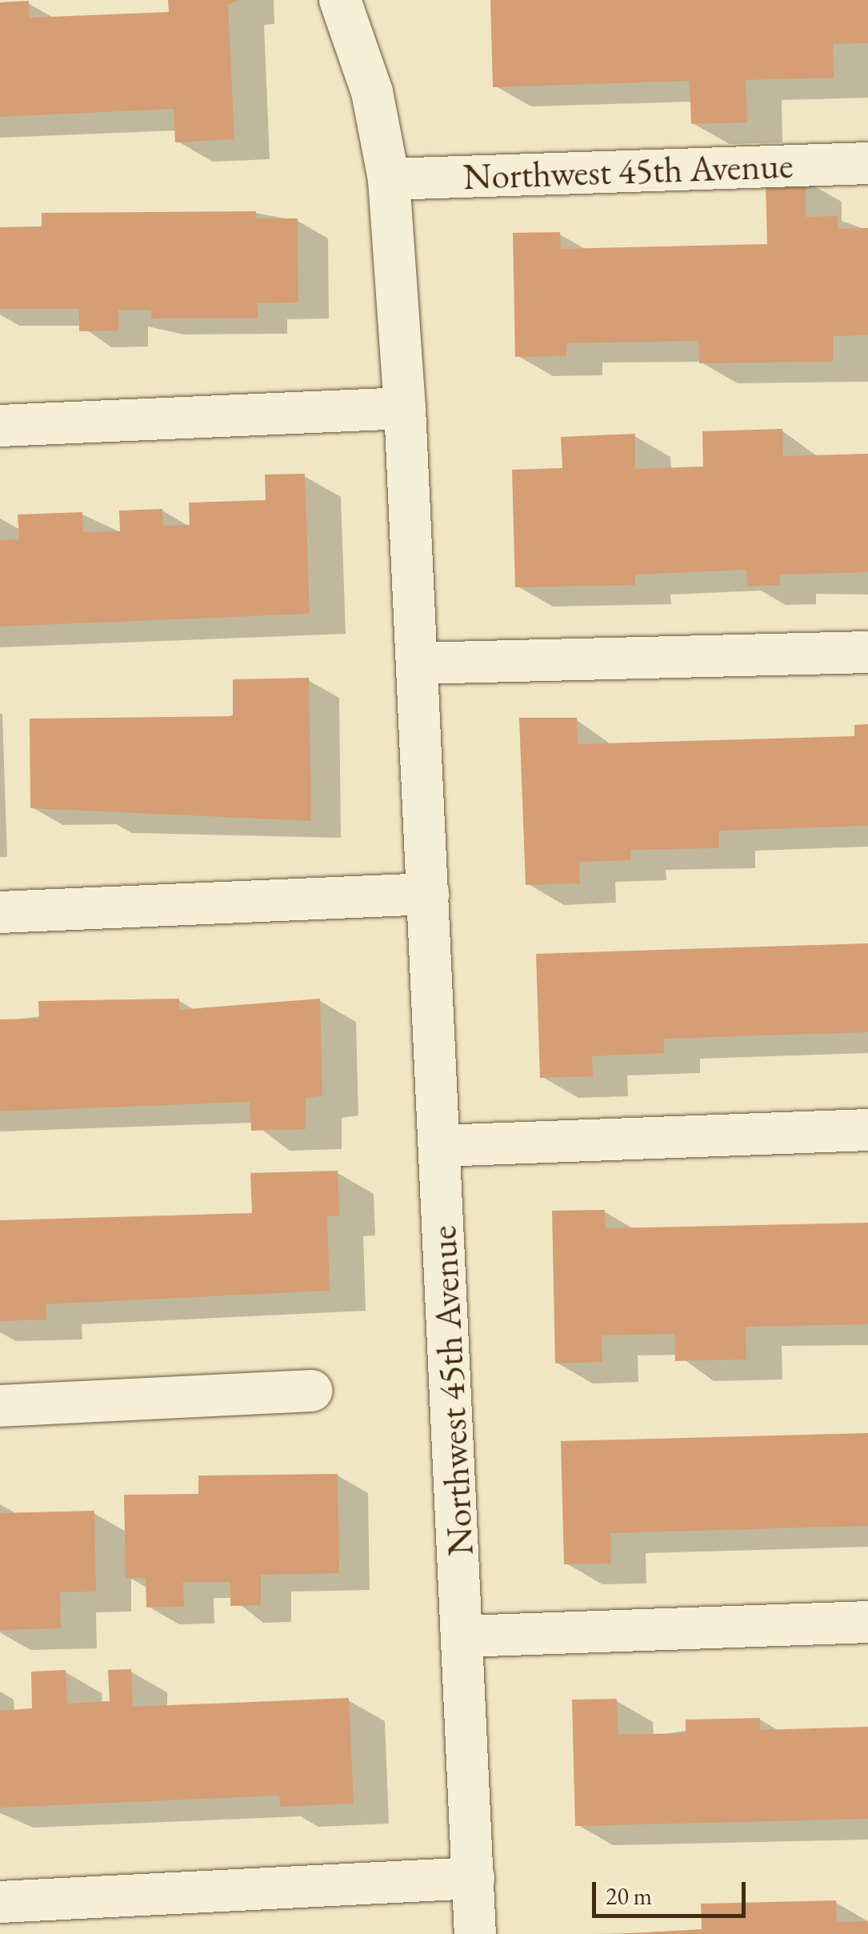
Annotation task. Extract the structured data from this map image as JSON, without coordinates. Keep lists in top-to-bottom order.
{
  "streets": {
    "street": ["Northwest 45th Avenue"]
  },
  "scale_bar": "20 m"
}
